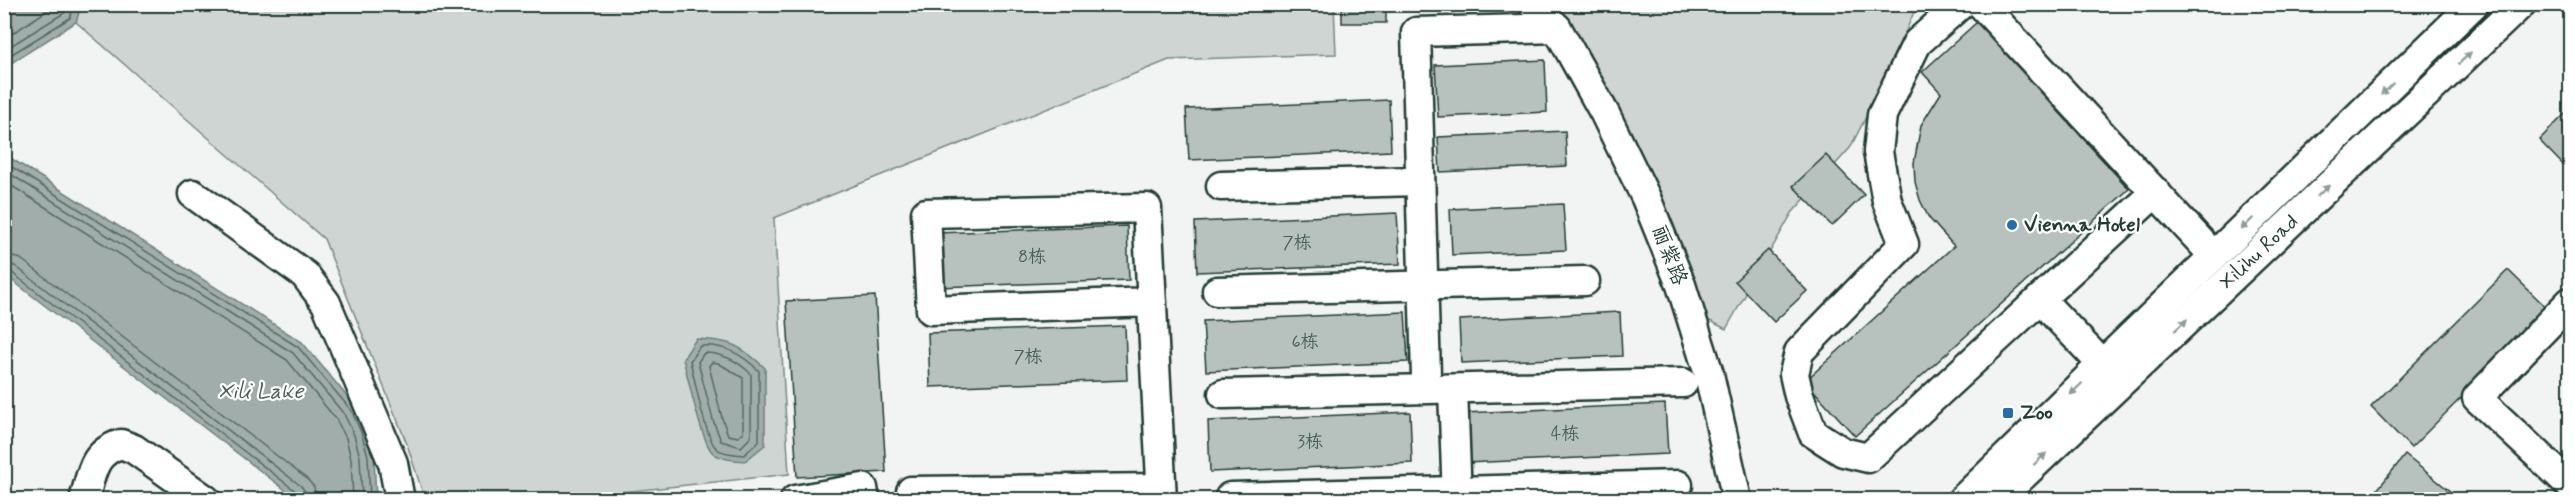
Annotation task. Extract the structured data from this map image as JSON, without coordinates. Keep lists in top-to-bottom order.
{
  "streets": {
    "street": ["Xilihu Road", "丽紫路"]
  },
  "water": ["Xili Lake"],
  "places": {
    "other": ["Vienna Hotel"],
    "transit": ["Zoo"]
  },
  "house_numbers": [
    "7栋",
    "8栋",
    "6栋",
    "7栋",
    "4栋",
    "3栋"
  ]
}
